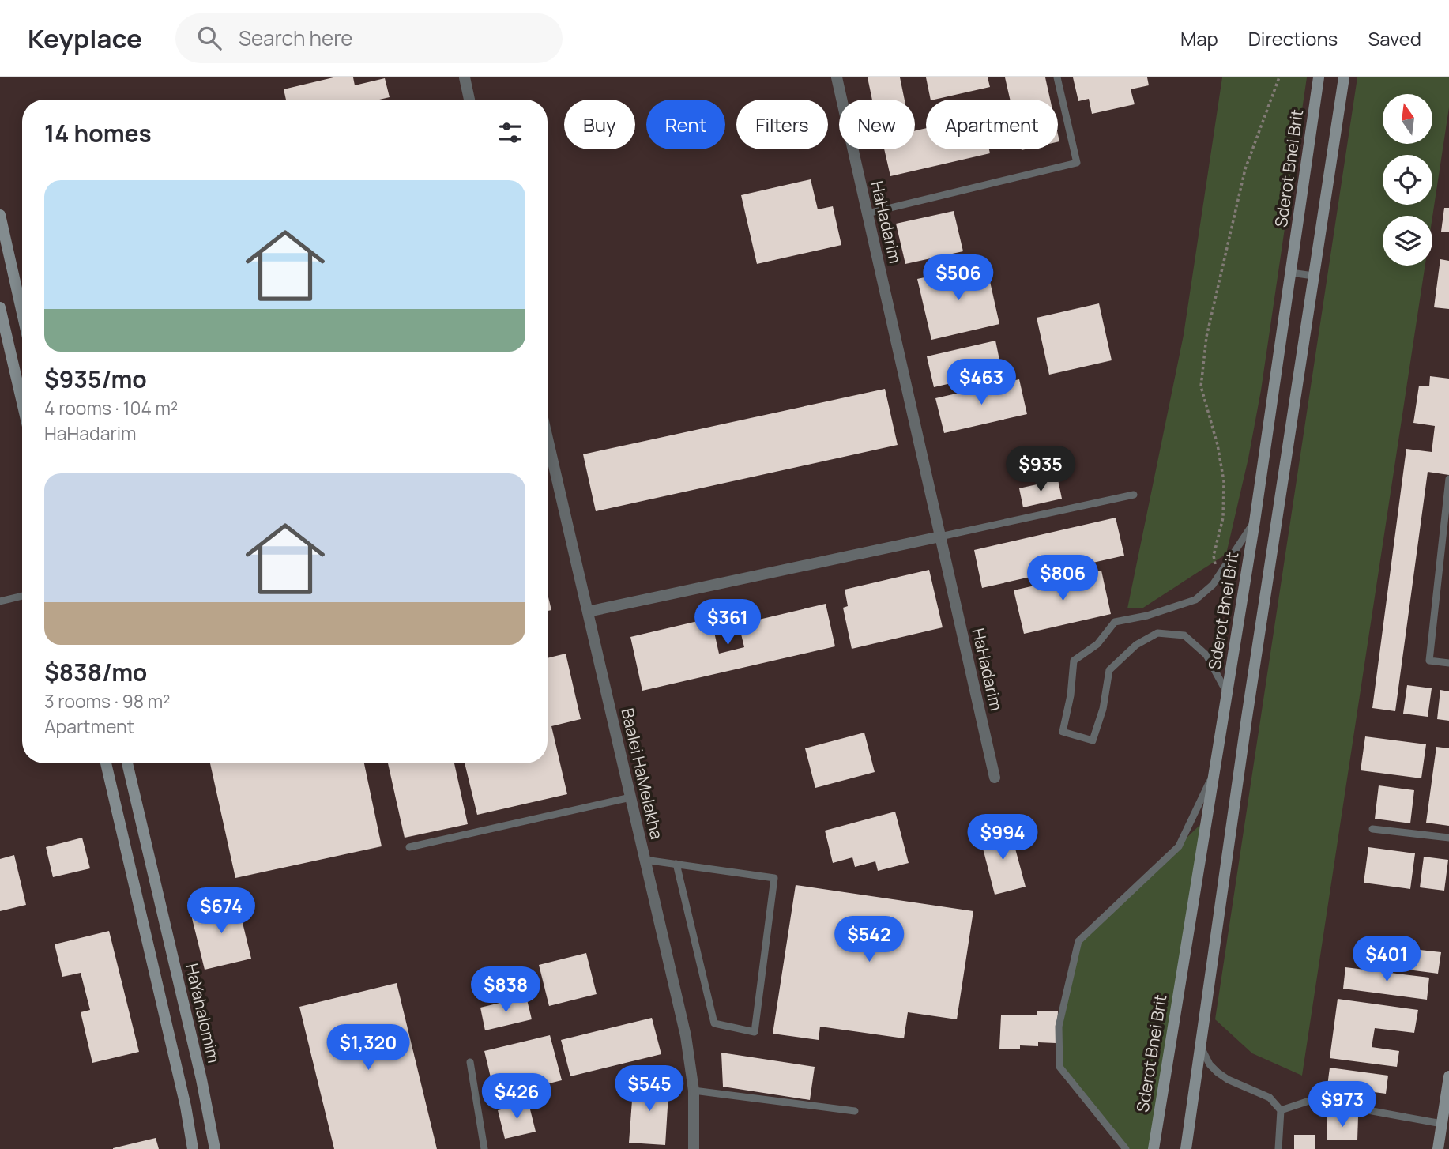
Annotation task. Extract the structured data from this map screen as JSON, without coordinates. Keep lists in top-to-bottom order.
{
  "streets": {
    "main road": ["Sderot Bnei Brit", "HaYahalomim"],
    "street": ["HaHadarim", "Baalei HaMelakha"]
  },
  "north": "top",
  "page": {
    "header": "Keyplace",
    "search": "Search here",
    "nav": ["Map", "Directions", "Saved"],
    "chip": [
      "Buy",
      "Rent",
      "Filters",
      "New",
      "Apartment"
    ],
    "heading": "14 homes",
    "list": [
      {
        "name": "$935/mo",
        "note": "4 rooms · 104 m² · HaHadarim"
      },
      {
        "name": "$838/mo",
        "note": "3 rooms · 98 m² · Apartment"
      }
    ],
    "price": [
      "$506",
      "$463",
      "$935",
      "$806",
      "$361",
      "$994",
      "$674",
      "$542",
      "$401",
      "$838",
      "$1,320",
      "$545",
      "$426",
      "$973"
    ]
  }
}
